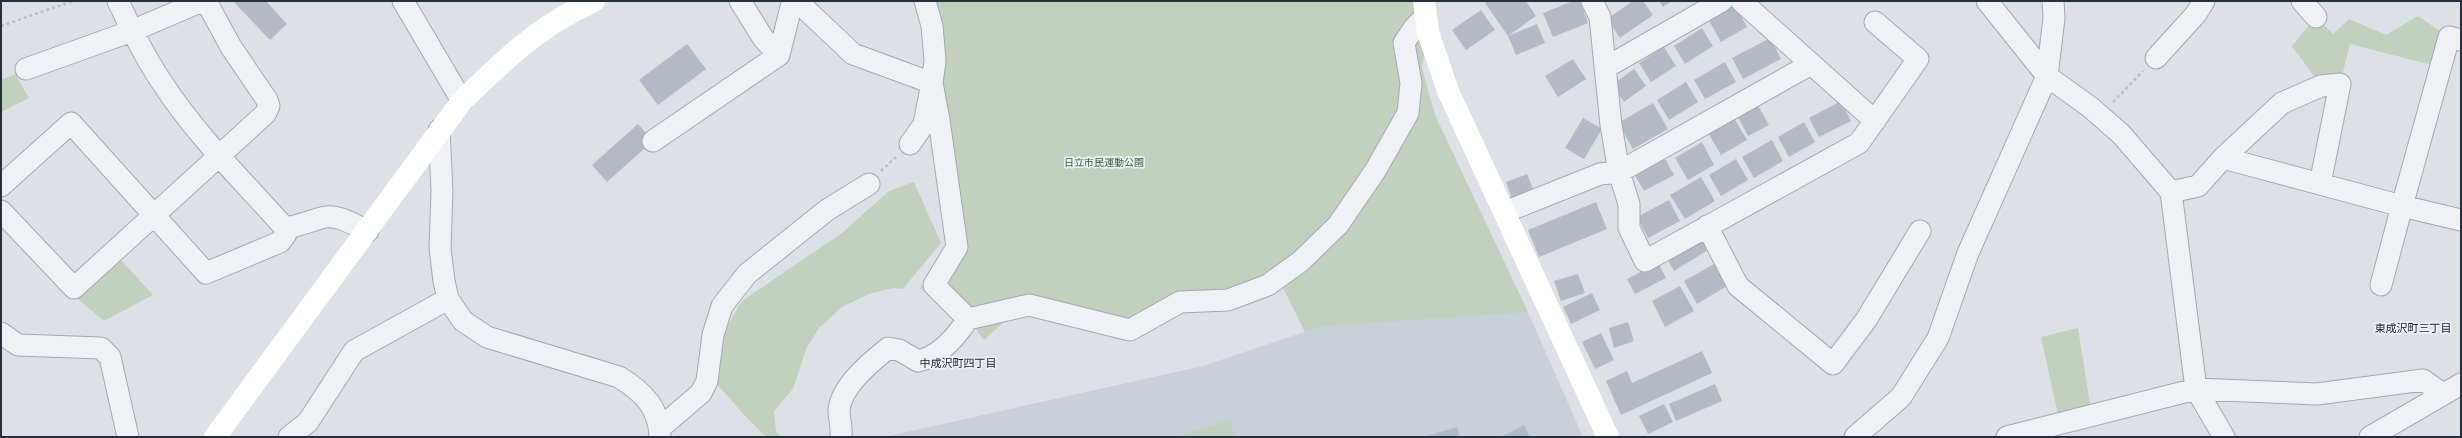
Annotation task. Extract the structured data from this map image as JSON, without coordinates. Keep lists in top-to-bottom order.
{
  "districts": ["東成沢町三丁目", "中成沢町四丁目"],
  "parks": ["日立市民運動公園"]
}
